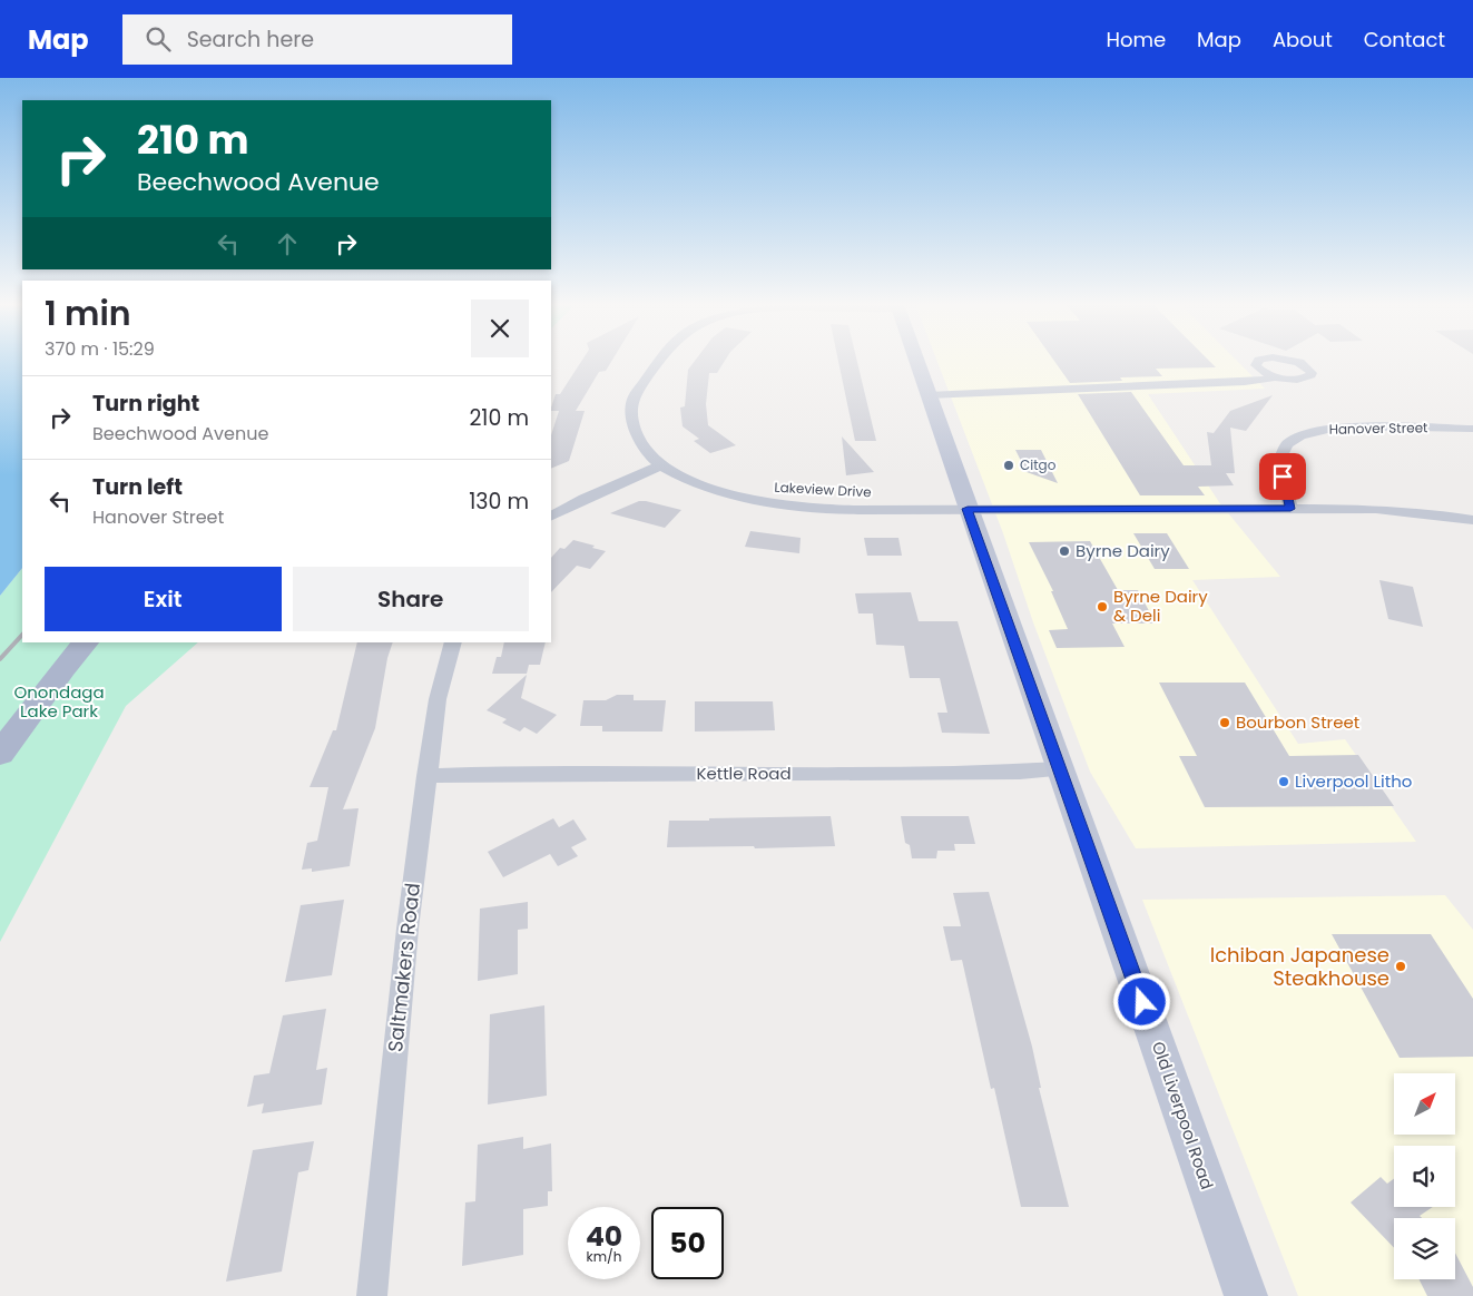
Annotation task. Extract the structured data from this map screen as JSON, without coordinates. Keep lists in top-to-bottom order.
{
  "streets": {
    "main road": ["Old Liverpool Road"],
    "street": [
      "Hanover Street",
      "Lakeview Drive",
      "Kettle Road",
      "Saltmakers Road"
    ]
  },
  "crossings": [
    ["Lakeview Drive", "Old Liverpool Road"],
    ["Kettle Road", "Saltmakers Road"],
    ["Kettle Road", "Old Liverpool Road"]
  ],
  "parks": ["Onondaga Lake Park"],
  "places": [
    "Citgo",
    "Byrne Dairy",
    "Byrne Dairy & Deli",
    "Bourbon Street",
    "Liverpool Litho",
    "Ichiban Japanese Steakhouse"
  ],
  "north": "top right",
  "page": {
    "header": "Map",
    "search": "Search here",
    "nav": [
      "Home",
      "Map",
      "About",
      "Contact"
    ],
    "turn": ["210 m", "Beechwood Avenue"],
    "heading": ["1 min", "370 m · 15:29"],
    "list": [
      {
        "name": "Turn right",
        "note": "Beechwood Avenue",
        "value": "210 m"
      },
      {
        "name": "Turn left",
        "note": "Hanover Street",
        "value": "130 m"
      }
    ],
    "buttons": ["Exit", "Share"],
    "speed": "40 km/h",
    "limit": "50"
  }
}
